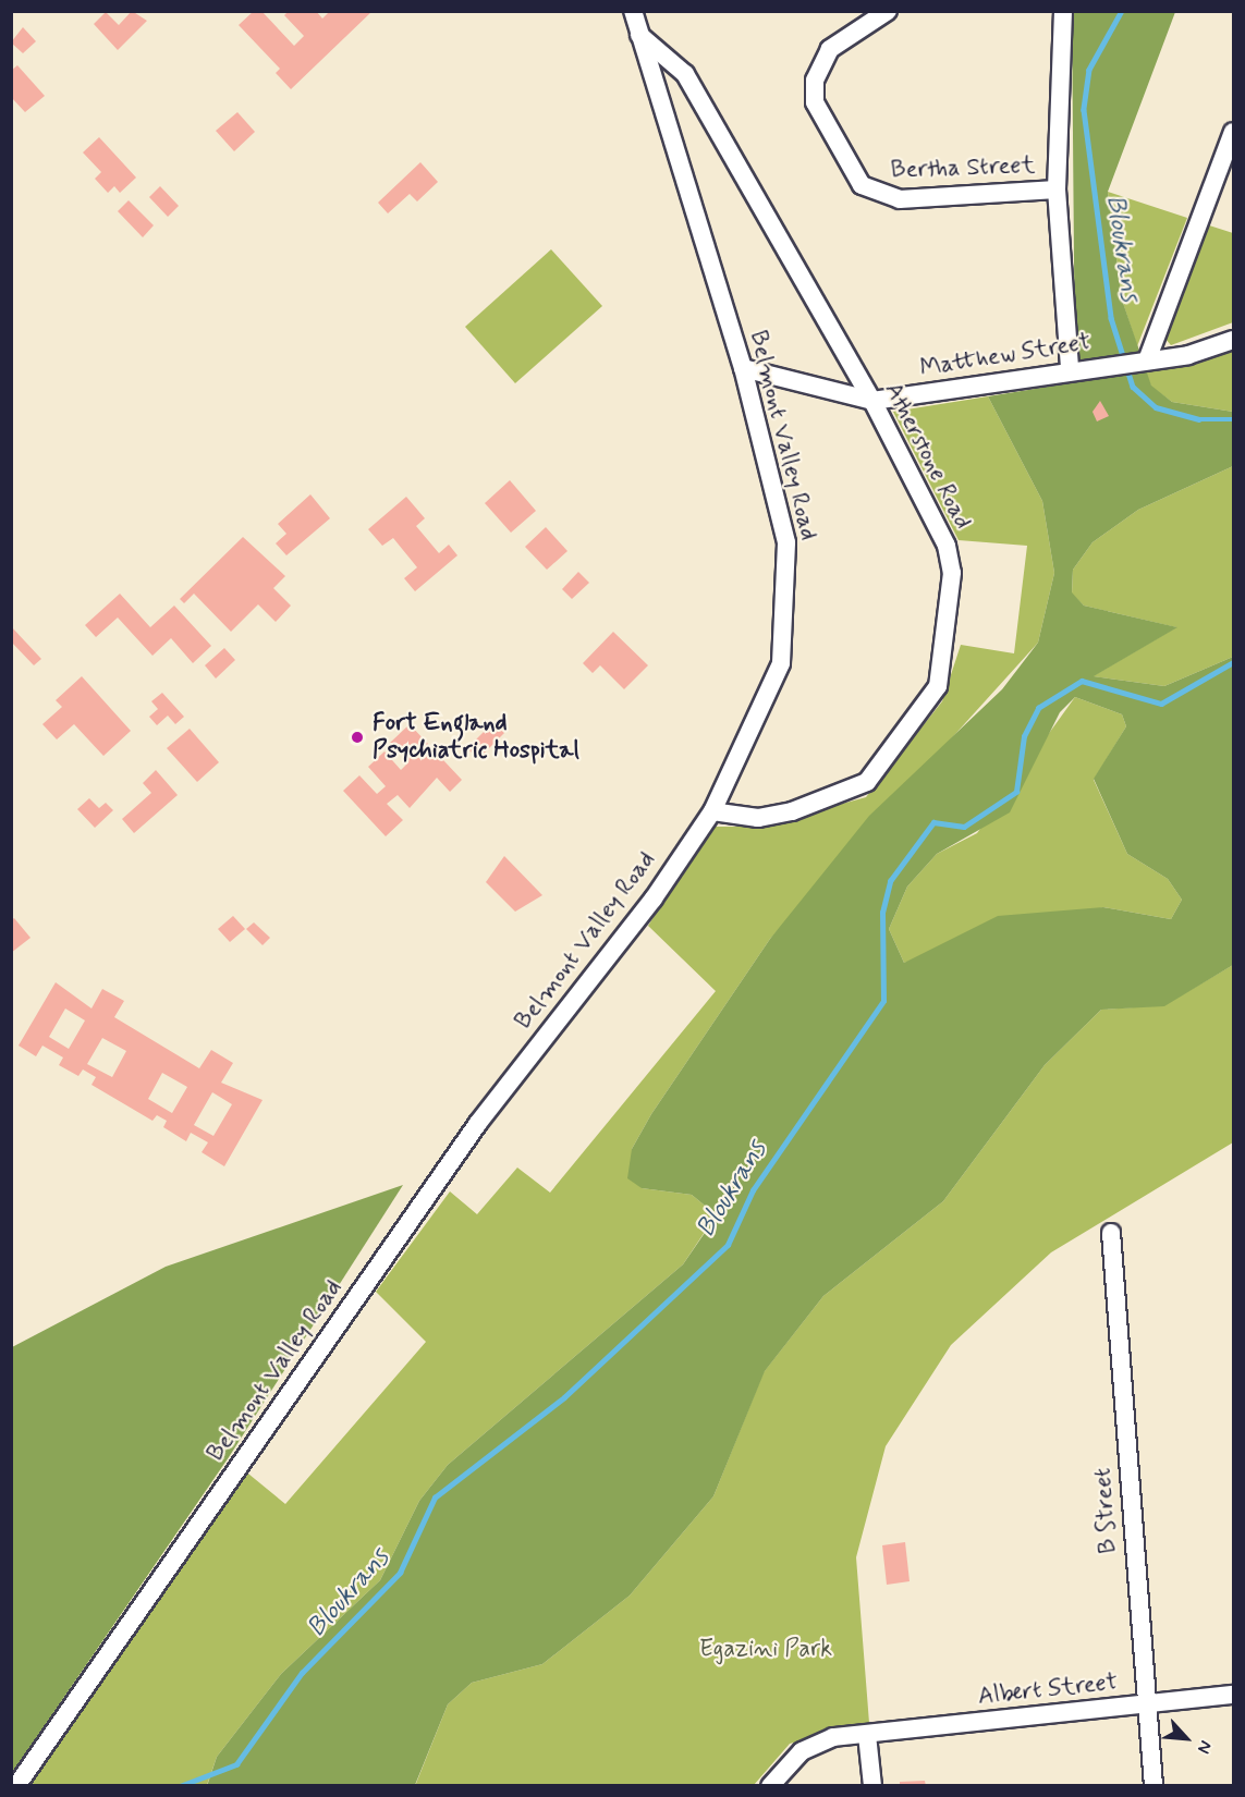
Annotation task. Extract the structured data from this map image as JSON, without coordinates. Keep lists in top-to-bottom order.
{
  "streets": {
    "street": [
      "Bertha Street",
      "Matthew Street",
      "Belmont Valley Road",
      "Atherstone Road",
      "B Street",
      "Albert Street"
    ]
  },
  "crossings": [
    ["Matthew Street", "Belmont Valley Road"],
    ["Matthew Street", "Atherstone Road"],
    ["Belmont Valley Road", "Atherstone Road"],
    ["B Street", "Albert Street"]
  ],
  "water": ["Bloukrans"],
  "parks": ["Egazini Park"],
  "places": ["Fort England Psychiatric Hospital"],
  "north": "bottom right"
}
